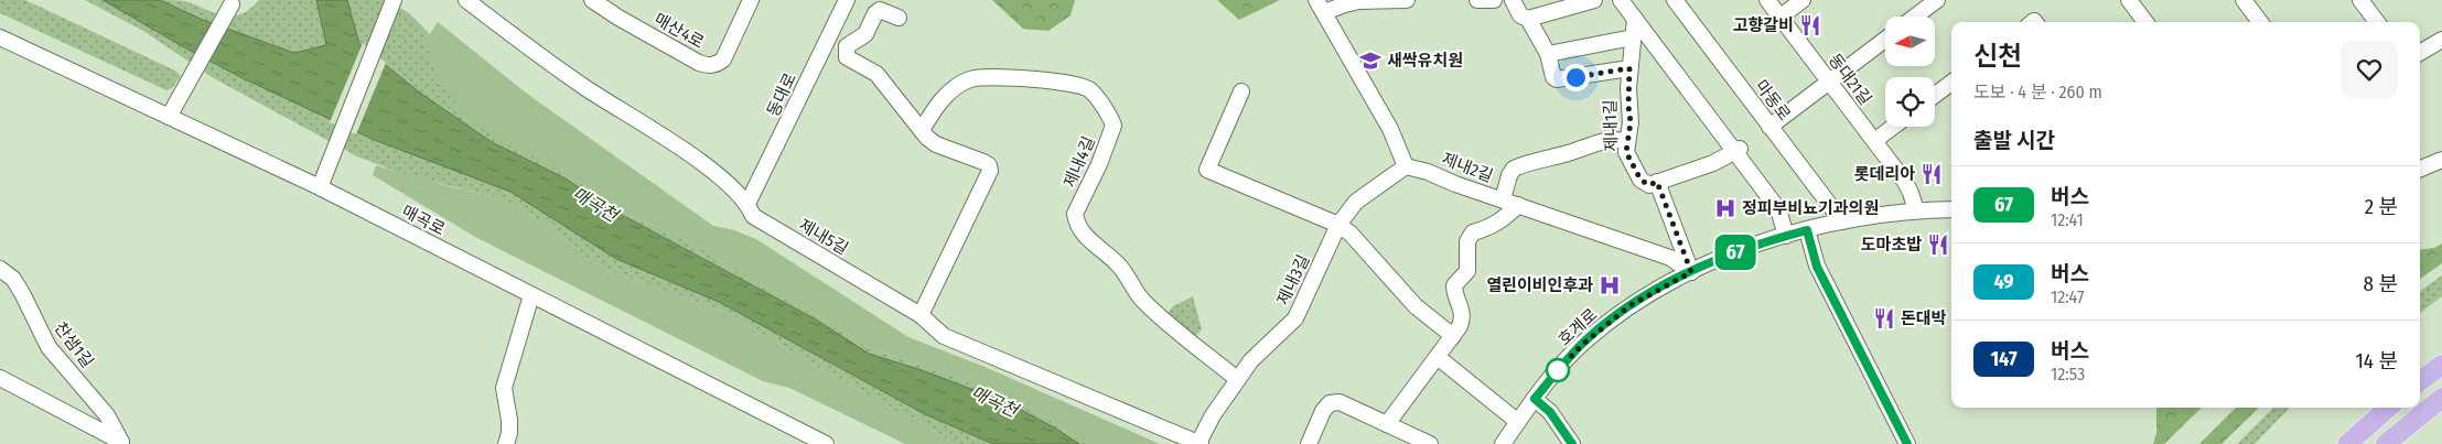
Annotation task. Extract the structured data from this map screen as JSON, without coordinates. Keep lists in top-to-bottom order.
{
  "streets": {
    "street": [
      "매산4로",
      "동대21길",
      "동대로",
      "마동로",
      "제내1길",
      "제내4길",
      "제내2길",
      "매곡로",
      "제내5길",
      "제내3길",
      "호계로",
      "찬샘1길"
    ]
  },
  "crossings": [
    ["동대21길", "호계로"],
    ["동대로", "제내5길"],
    ["마동로", "호계로"],
    ["제내4길", "제내3길"],
    ["제내2길", "제내3길"],
    ["제내2길", "호계로"],
    ["제내5길", "제내3길"]
  ],
  "water": ["매곡천"],
  "places": {
    "restaurant": [
      "고향갈비",
      "롯데리아",
      "도마초밥",
      "돈대박"
    ],
    "school or university": ["새싹유치원"],
    "hospital": ["정피부비뇨기과의원", "열린이비인후과"]
  },
  "lines": ["bus line 67"],
  "north": "left",
  "page": {
    "on_map": "67",
    "heading": [
      ["신천", "도보 · 4 분 · 260 m"],
      "출발 시간"
    ],
    "list": [
      {
        "mark": "67",
        "name": "버스",
        "note": "12:41",
        "value": "2 분"
      },
      {
        "mark": "49",
        "name": "버스",
        "note": "12:47",
        "value": "8 분"
      },
      {
        "mark": "147",
        "name": "버스",
        "note": "12:53",
        "value": "14 분"
      }
    ]
  }
}
